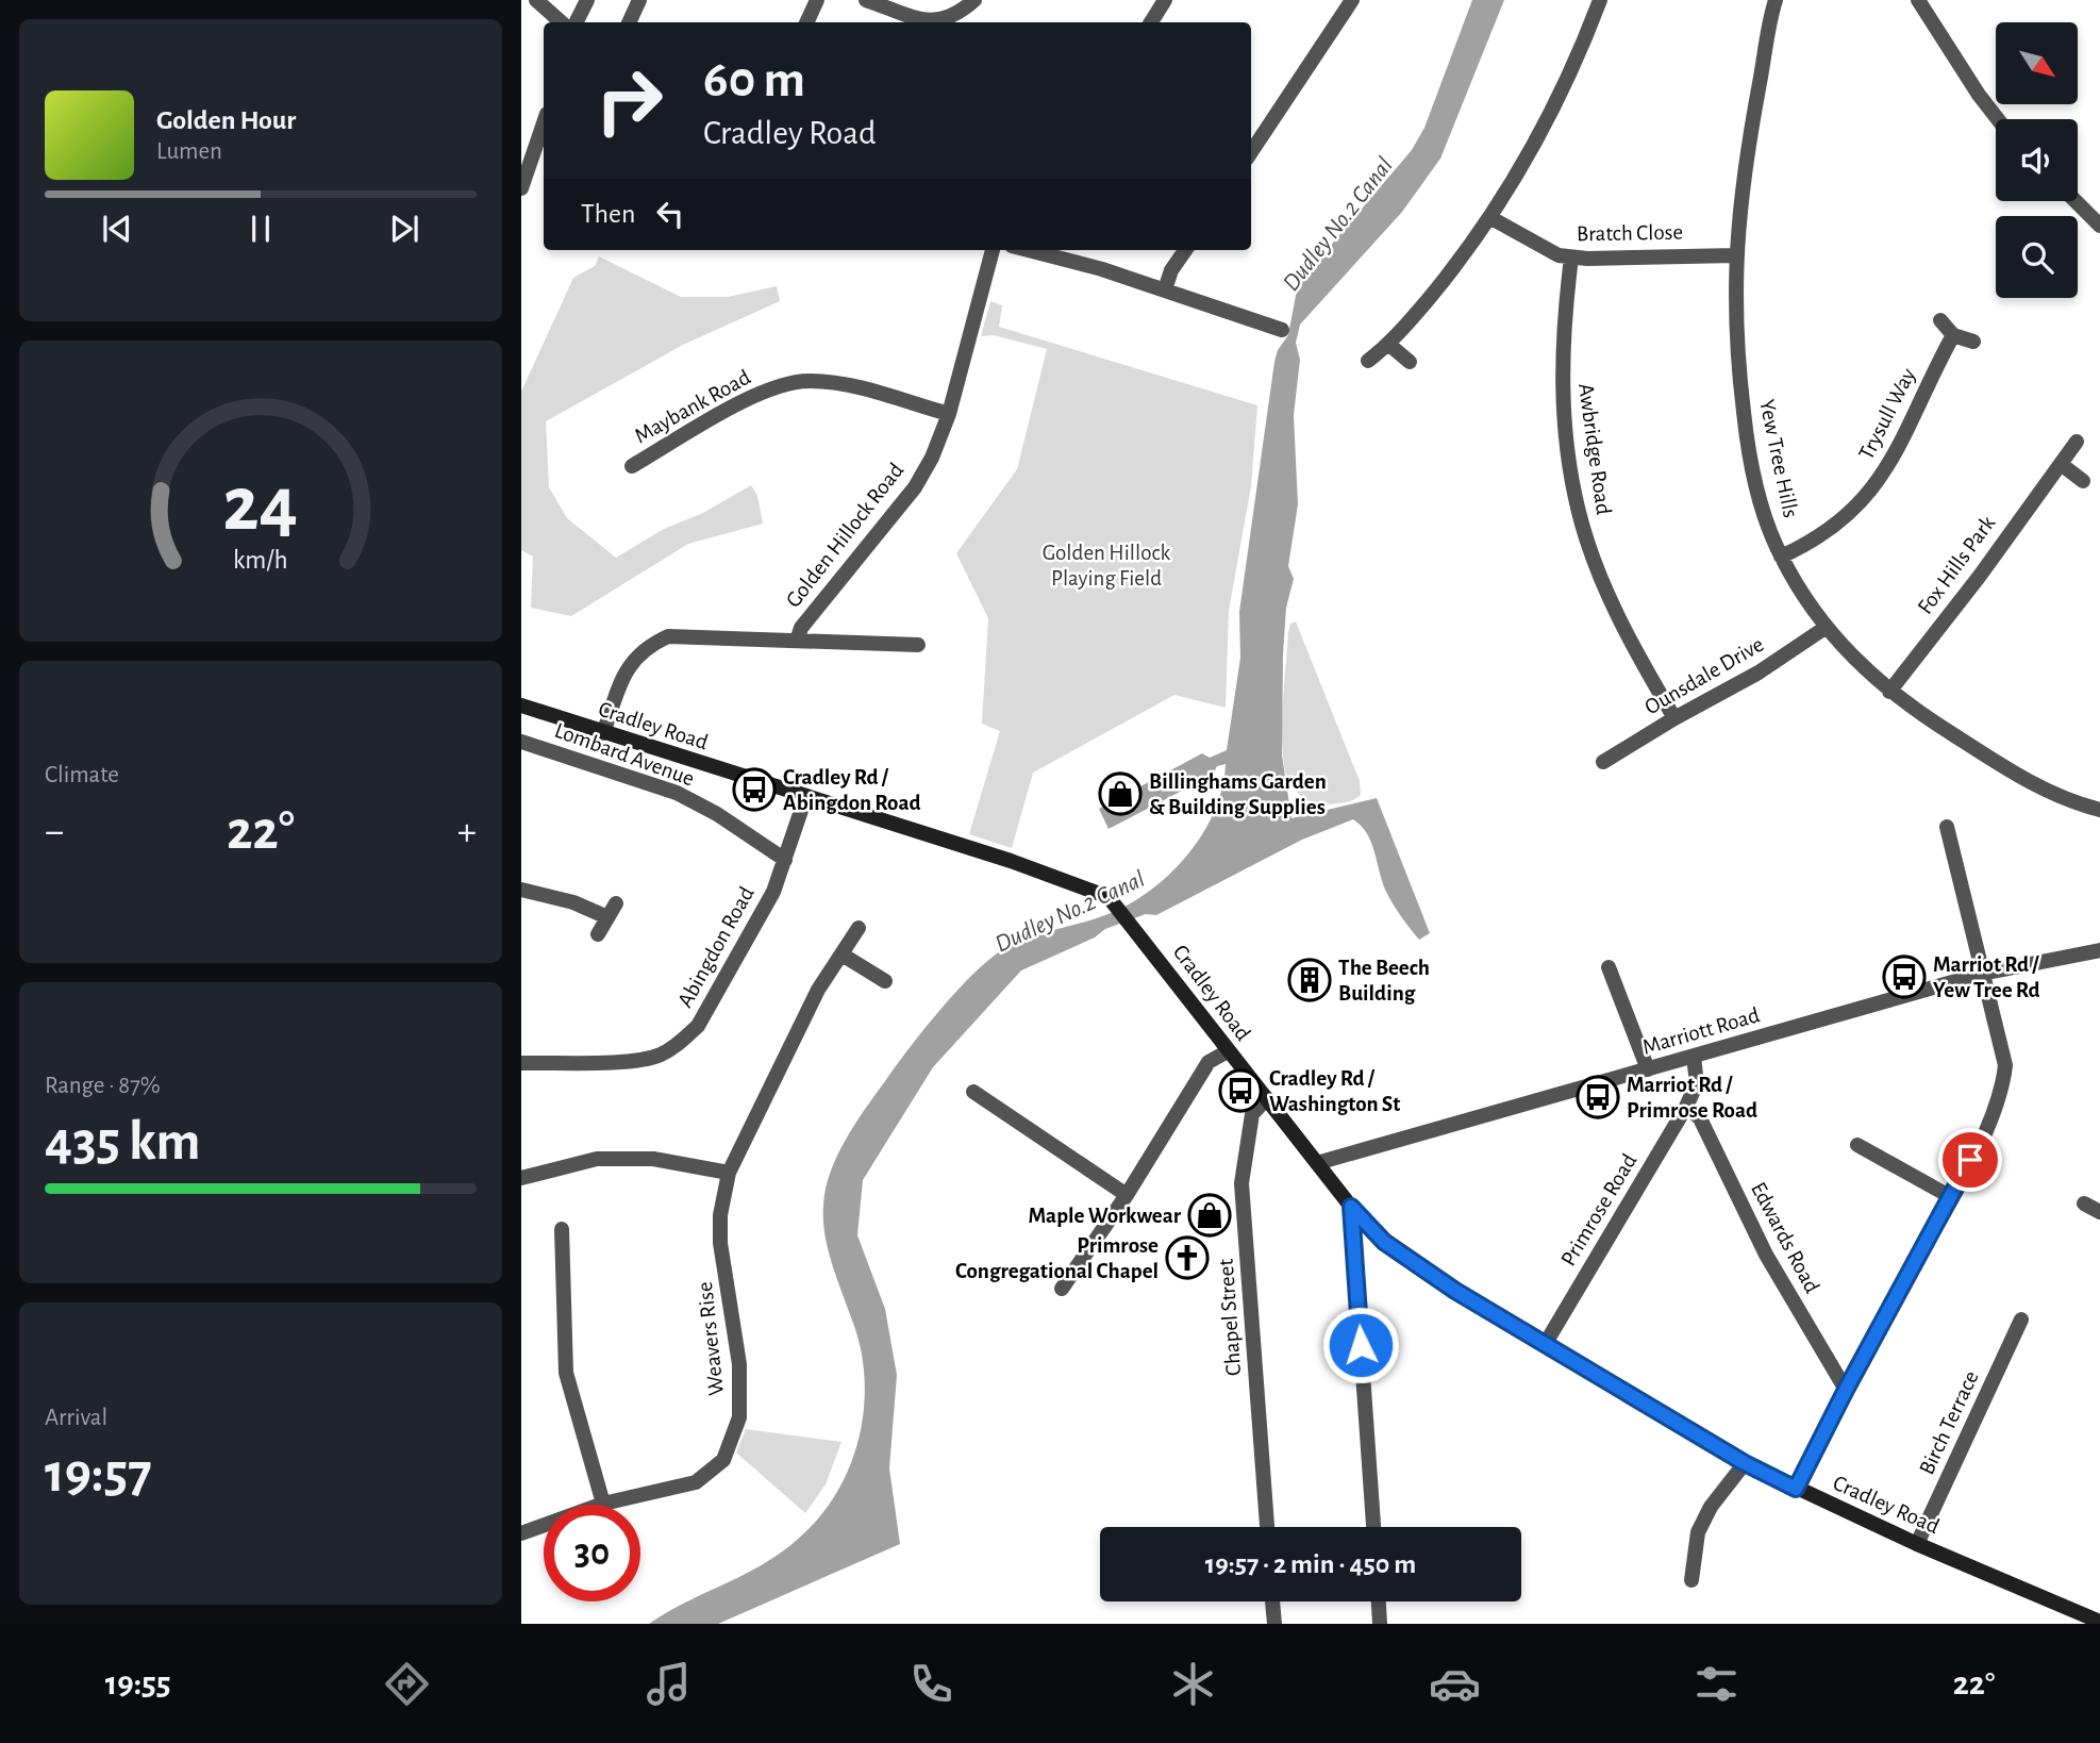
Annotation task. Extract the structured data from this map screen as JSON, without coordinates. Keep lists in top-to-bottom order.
{
  "streets": {
    "main road": ["Cradley Road"],
    "street": [
      "Bratch Close",
      "Maybank Road",
      "Trysull Way",
      "Awbridge Road",
      "Yew Tree Hills",
      "Golden Hillock Road",
      "Fox Hills Park",
      "Ounsdale Drive",
      "Lombard Avenue",
      "Abingdon Road",
      "Marriott Road",
      "Primrose Road",
      "Edwards Road",
      "Chapel Street",
      "Weavers Rise",
      "Birch Terrace"
    ]
  },
  "crossings": [
    ["Bratch Close", "Awbridge Road"],
    ["Bratch Close", "Yew Tree Hills"],
    ["Maybank Road", "Golden Hillock Road"],
    ["Trysull Way", "Yew Tree Hills"],
    ["Awbridge Road", "Ounsdale Drive"],
    ["Yew Tree Hills", "Fox Hills Park"],
    ["Yew Tree Hills", "Ounsdale Drive"],
    ["Golden Hillock Road", "Cradley Road"],
    ["Cradley Road", "Abingdon Road"],
    ["Cradley Road", "Marriott Road"],
    ["Cradley Road", "Primrose Road"],
    ["Cradley Road", "Chapel Street"],
    ["Cradley Road", "Birch Terrace"],
    ["Lombard Avenue", "Abingdon Road"],
    ["Marriott Road", "Primrose Road"],
    ["Primrose Road", "Edwards Road"]
  ],
  "water": ["Dudley No.2 Canal"],
  "parks": ["Golden Hillock Playing Field"],
  "places": {
    "bus stop": [
      "Cradley Rd / Abingdon Road",
      "Marriot Rd / Yew Tree Rd",
      "Cradley Rd / Washington St",
      "Marriot Rd / Primrose Road"
    ],
    "shop": ["Billinghams Garden & Building Supplies", "Maple Workwear"],
    "building": ["The Beech Building"],
    "church": ["Primrose Congregational Chapel"]
  },
  "north": "bottom right",
  "page": {
    "turn": ["60 m", "Cradley Road"],
    "song": ["Golden Hour", "Lumen"],
    "then": "Then",
    "tile": [
      "Climate",
      ["Range · 87%", "435 km"],
      ["Arrival", "19:57"]
    ],
    "heat": ["−", "22°", "+"],
    "limit": "30",
    "trip": "19:57 · 2 min · 450 m",
    "tabs": ["19:55", "22°"],
    "gauge": ["24", "km/h"]
  }
}
